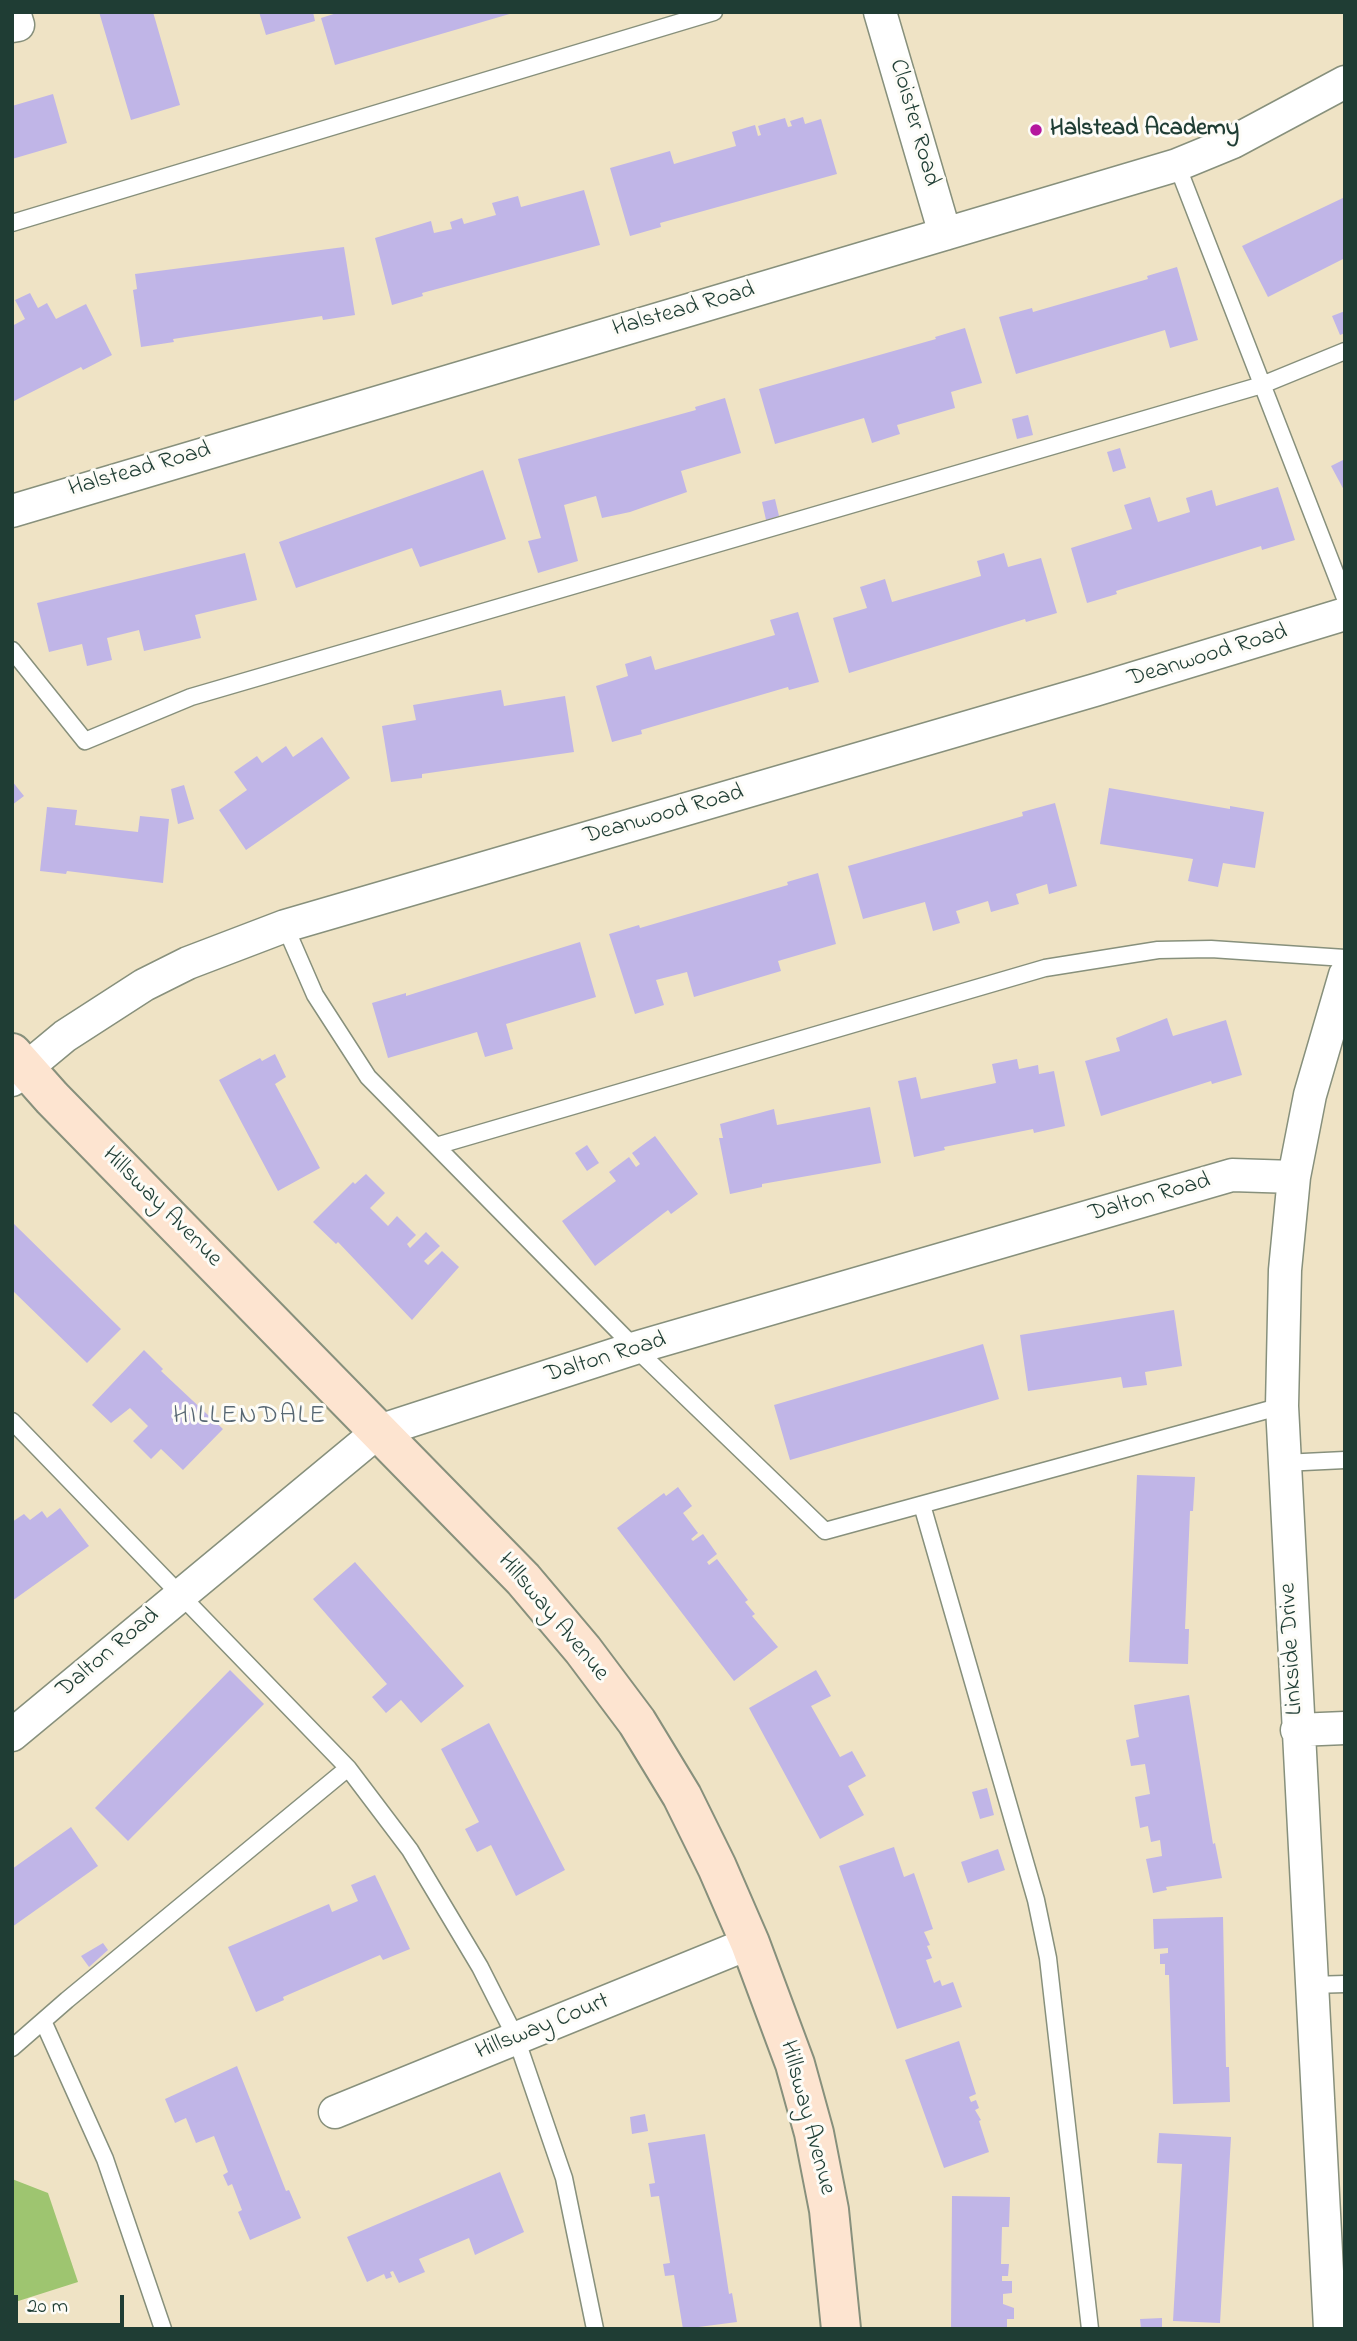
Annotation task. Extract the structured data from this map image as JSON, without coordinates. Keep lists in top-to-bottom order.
{
  "streets": {
    "street": [
      "Cloister Road",
      "Halstead Road",
      "Deanwood Road",
      "Dalton Road",
      "Hillsway Avenue",
      "Linkside Drive",
      "Hillsway Court"
    ]
  },
  "crossings": [
    ["Cloister Road", "Halstead Road"],
    ["Deanwood Road", "Hillsway Avenue"],
    ["Dalton Road", "Hillsway Avenue"],
    ["Dalton Road", "Linkside Drive"],
    ["Hillsway Avenue", "Hillsway Court"]
  ],
  "districts": ["HILLENDALE"],
  "places": ["Halstead Academy"],
  "scale_bar": "20 m"
}
